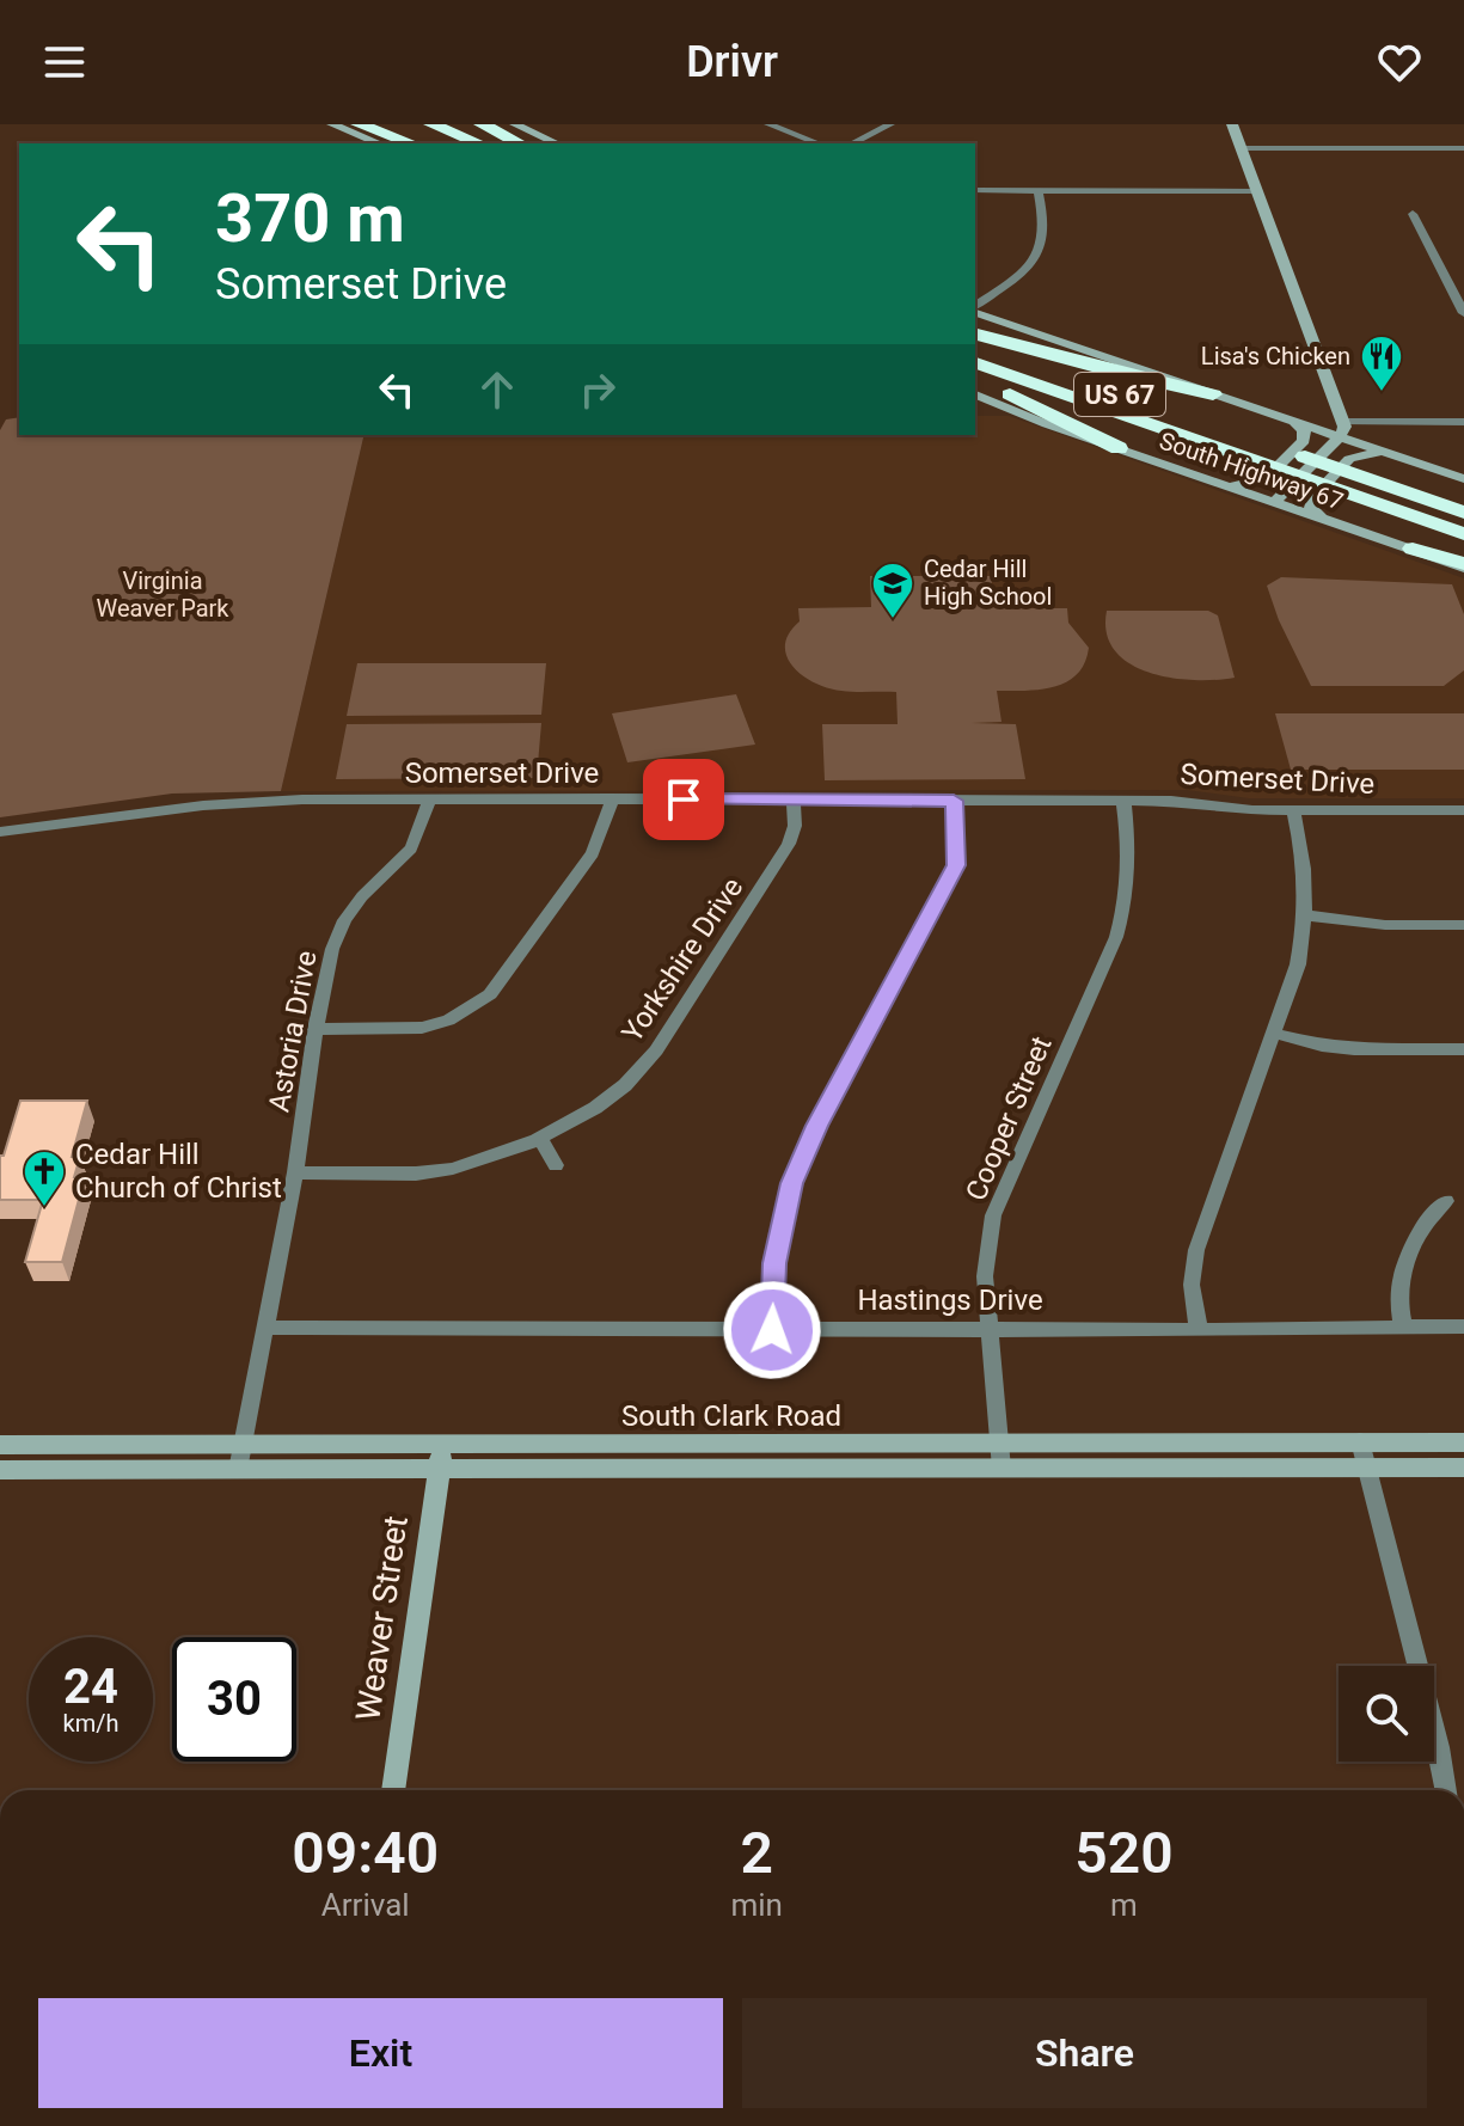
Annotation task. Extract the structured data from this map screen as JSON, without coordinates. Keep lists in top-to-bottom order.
{
  "streets": {
    "highway": ["US 67"],
    "main road": ["South Highway 67", "South Clark Road", "Weaver Street"],
    "street": [
      "Somerset Drive",
      "Yorkshire Drive",
      "Astoria Drive",
      "Cooper Street",
      "Hastings Drive"
    ]
  },
  "crossings": [
    ["Somerset Drive", "Yorkshire Drive"],
    ["Somerset Drive", "Astoria Drive"],
    ["Somerset Drive", "Cooper Street"],
    ["Yorkshire Drive", "Astoria Drive"],
    ["Astoria Drive", "Hastings Drive"],
    ["Astoria Drive", "South Clark Road"],
    ["Cooper Street", "Hastings Drive"],
    ["Cooper Street", "South Clark Road"],
    ["South Clark Road", "Weaver Street"]
  ],
  "parks": ["Virginia Weaver Park"],
  "places": {
    "restaurant": ["Lisa's Chicken"],
    "school or university": ["Cedar Hill High School"],
    "church": ["Cedar Hill Church of Christ"]
  },
  "page": {
    "header": "Drivr",
    "turn": ["370 m", "Somerset Drive"],
    "speed": "24 km/h",
    "limit": "30",
    "eta": [
      "09:40",
      "Arrival",
      "2",
      "min",
      "520",
      "m"
    ],
    "buttons": ["Exit", "Share"]
  }
}
